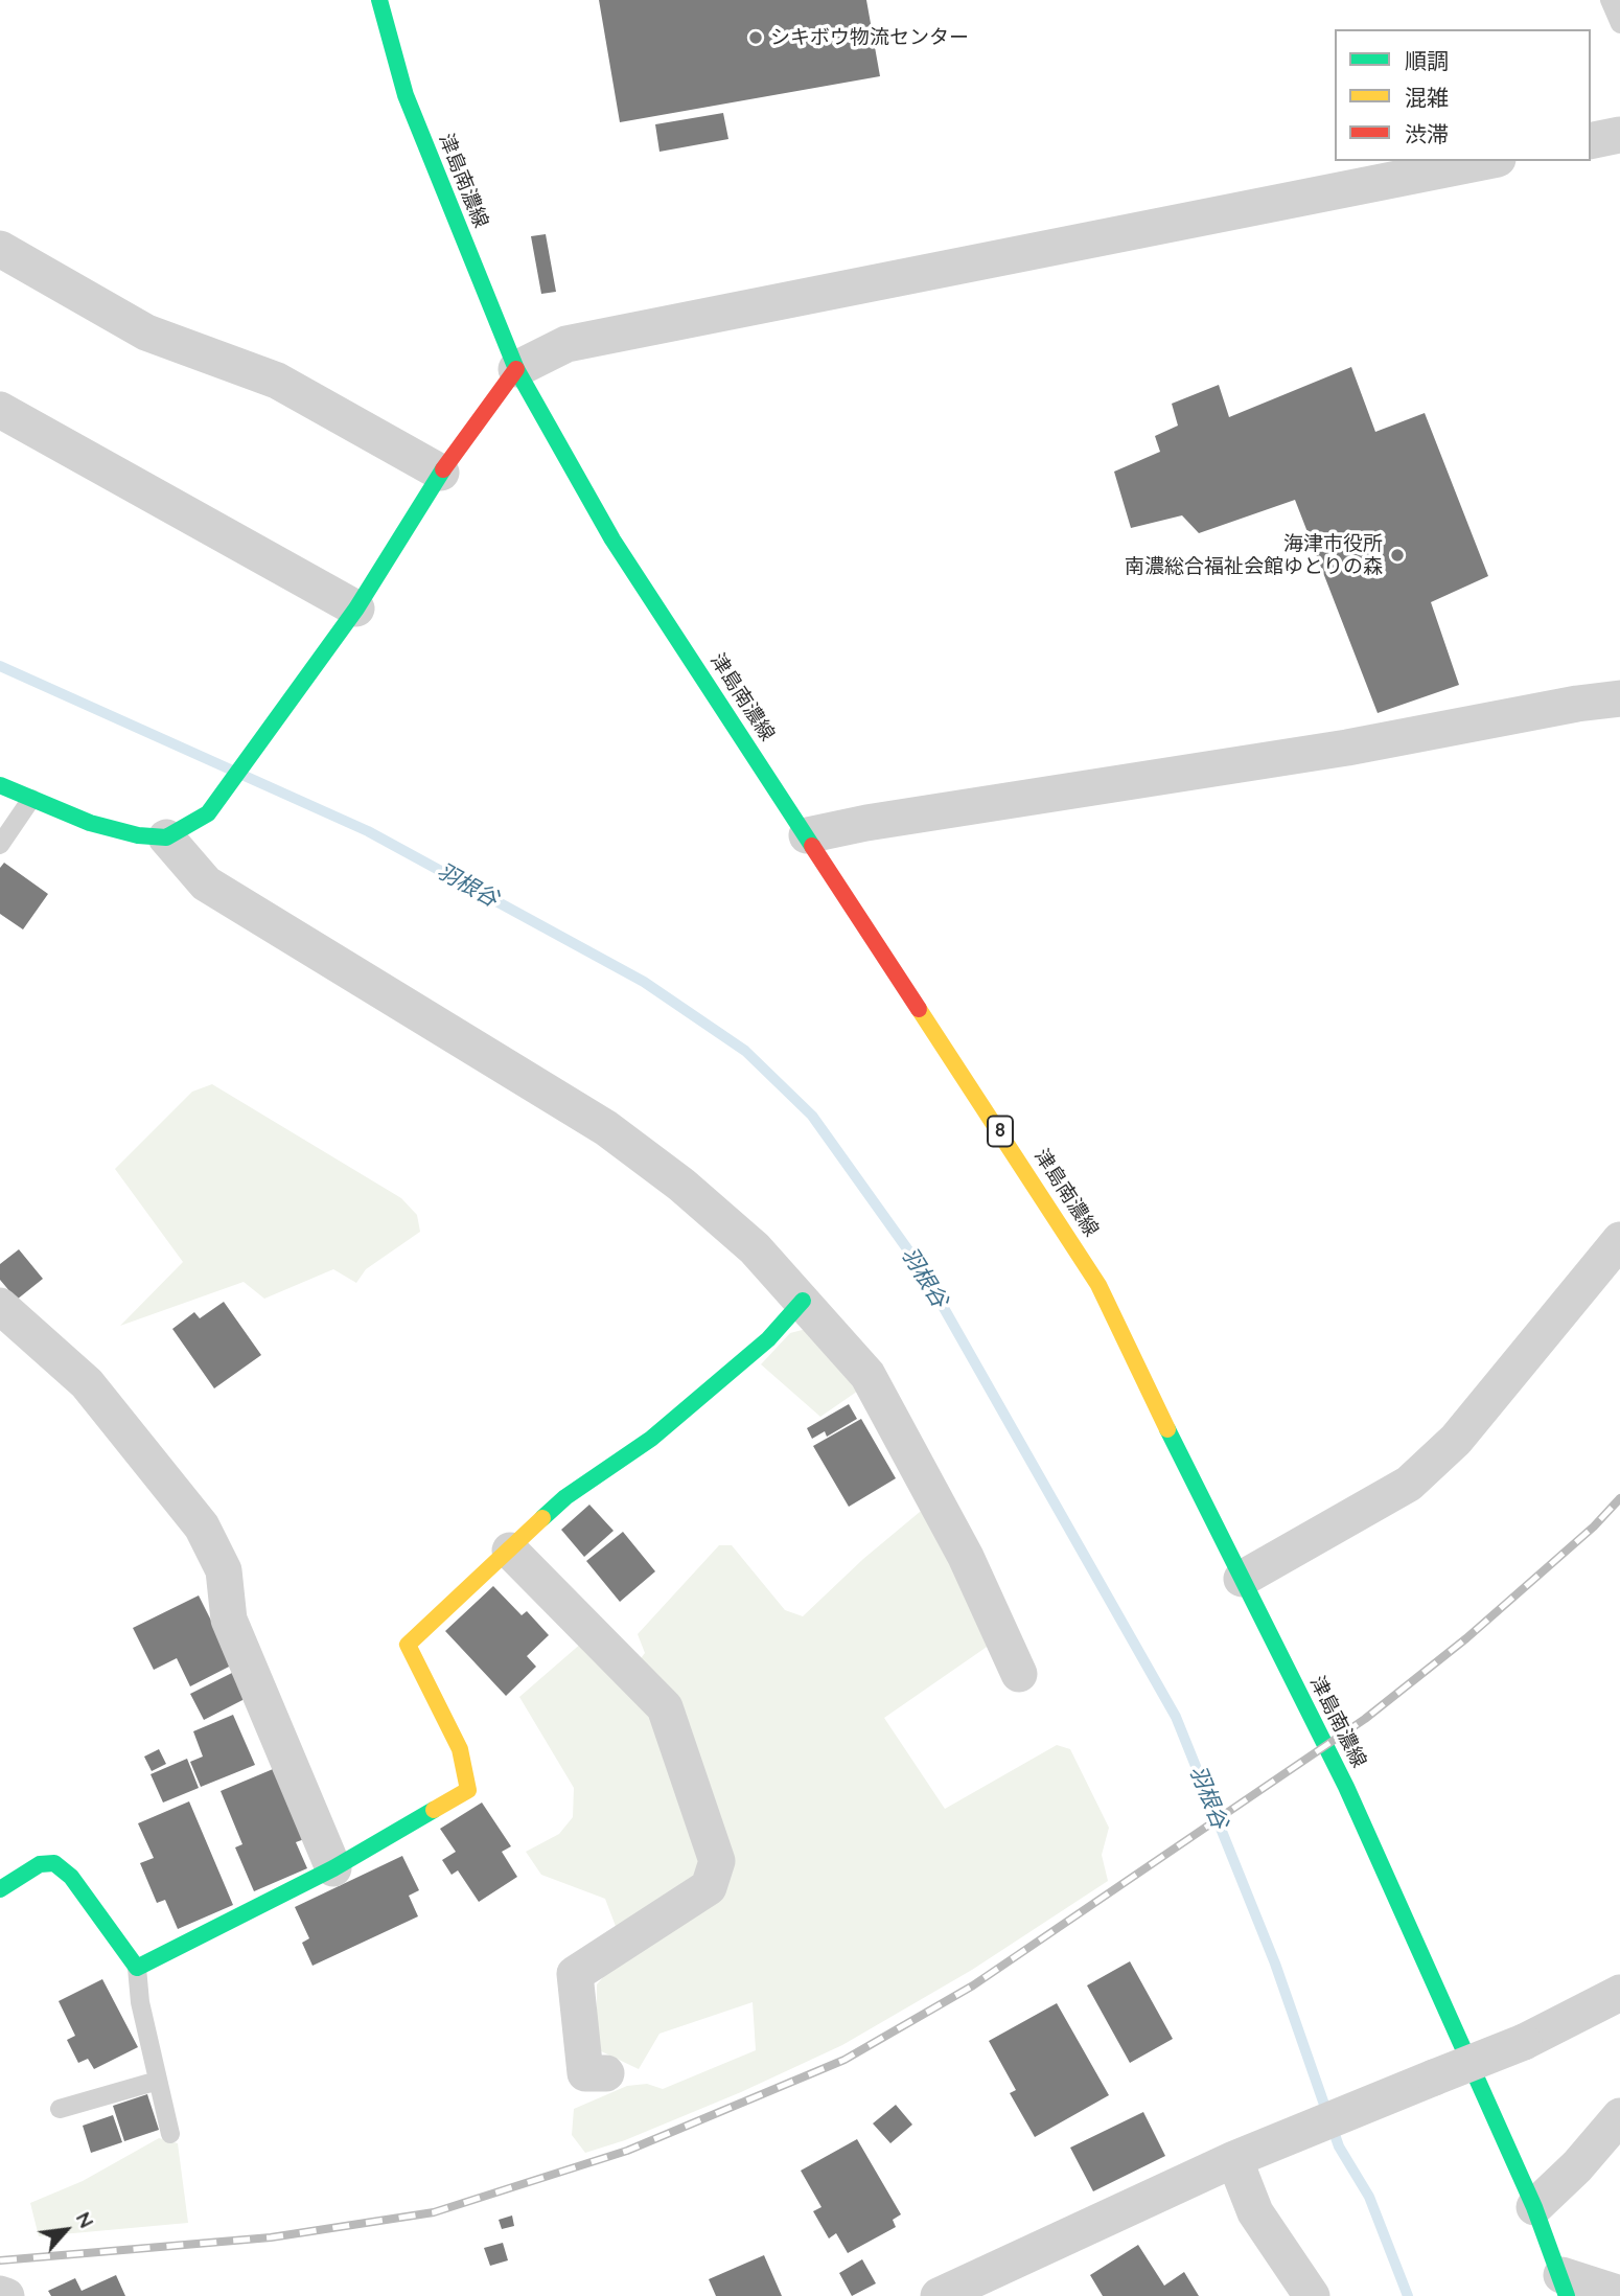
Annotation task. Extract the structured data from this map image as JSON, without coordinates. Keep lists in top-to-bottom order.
{
  "streets": {
    "main road": ["津島南濃線", "8"]
  },
  "water": ["羽根谷"],
  "places": ["シキボウ物流センター", "海津市役所 南濃総合福祉会館ゆとりの森"],
  "legend": ["順調", "混雑", "渋滞"],
  "north": "top right"
}
